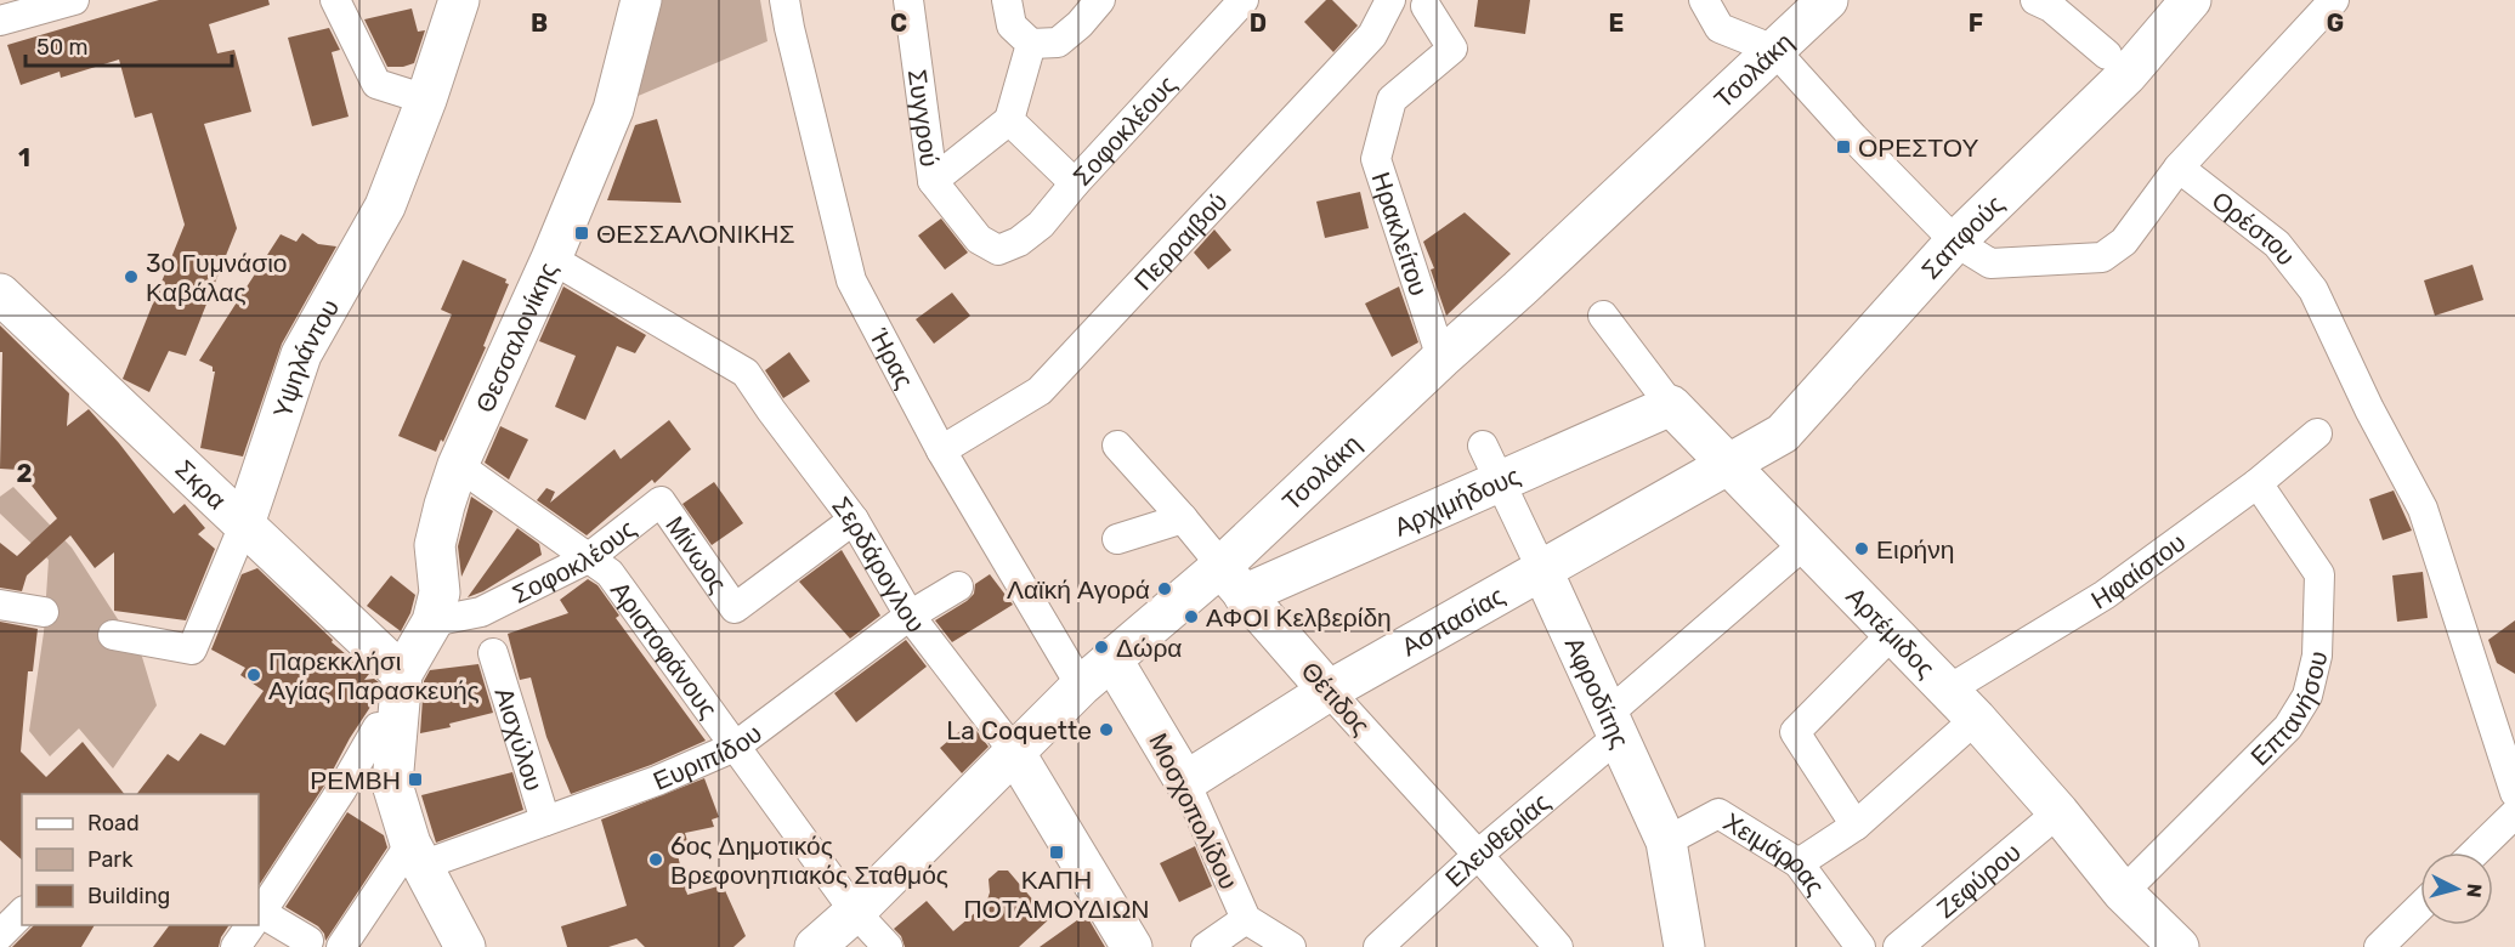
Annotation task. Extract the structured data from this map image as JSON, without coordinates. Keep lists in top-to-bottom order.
{
  "streets": {
    "street": [
      "Τσολάκη",
      "Συγγρού",
      "Σοφοκλέους",
      "Ορέστου",
      "Ηρακλείτου",
      "Σαπφούς",
      "Περραιβού",
      "Θεσσαλονίκης",
      "Υψηλάντου",
      "Ήρας",
      "Σκρα",
      "Αρχιμήδους",
      "Μίνωος",
      "Σερδάρογλου",
      "Ηφαίστου",
      "Ασπασίας",
      "Αρτέμιδος",
      "Αριστοφάνους",
      "Αφροδίτης",
      "Θέτιδος",
      "Επτανήσου",
      "Αισχύλου",
      "Ευριπίδου",
      "Μοσχοπολίδου",
      "Ελευθερίας",
      "Χειμάρρας",
      "Ζεφύρου"
    ]
  },
  "crossings": [
    ["Τσολάκη", "Ηρακλείτου"],
    ["Τσολάκη", "Ήρας"],
    ["Τσολάκη", "Αρχιμήδους"],
    ["Τσολάκη", "Σερδάρογλου"],
    ["Τσολάκη", "Αριστοφάνους"],
    ["Τσολάκη", "Θέτιδος"],
    ["Τσολάκη", "Μοσχοπολίδου"],
    ["Συγγρού", "Σοφοκλέους"],
    ["Σοφοκλέους", "Θεσσαλονίκης"],
    ["Σοφοκλέους", "Μίνωος"],
    ["Σοφοκλέους", "Αριστοφάνους"],
    ["Σοφοκλέους", "Αισχύλου"],
    ["Σαπφούς", "Ασπασίας"],
    ["Σαπφούς", "Αρτέμιδος"],
    ["Περραιβού", "Ήρας"],
    ["Θεσσαλονίκης", "Σκρα"],
    ["Θεσσαλονίκης", "Σερδάρογλου"],
    ["Θεσσαλονίκης", "Αριστοφάνους"],
    ["Υψηλάντου", "Σκρα"],
    ["Αρχιμήδους", "Αρτέμιδος"],
    ["Αρχιμήδους", "Αφροδίτης"],
    ["Αρχιμήδους", "Θέτιδος"],
    ["Μίνωος", "Σερδάρογλου"],
    ["Σερδάρογλου", "Ευριπίδου"],
    ["Ηφαίστου", "Αρτέμιδος"],
    ["Ηφαίστου", "Επτανήσου"],
    ["Ασπασίας", "Αρτέμιδος"],
    ["Ασπασίας", "Αφροδίτης"],
    ["Ασπασίας", "Θέτιδος"],
    ["Ασπασίας", "Μοσχοπολίδου"],
    ["Αρτέμιδος", "Επτανήσου"],
    ["Αρτέμιδος", "Ελευθερίας"],
    ["Αρτέμιδος", "Ζεφύρου"],
    ["Αριστοφάνους", "Ευριπίδου"],
    ["Αφροδίτης", "Ελευθερίας"],
    ["Αφροδίτης", "Χειμάρρας"],
    ["Θέτιδος", "Ελευθερίας"],
    ["Αισχύλου", "Ευριπίδου"]
  ],
  "places": {
    "transit": [
      "ΟΡΕΣΤΟΥ",
      "ΘΕΣΣΑΛΟΝΙΚΗΣ",
      "ΡΕΜΒΗ",
      "ΚΑΠΗ ΠΟΤΑΜΟΥΔΙΩΝ"
    ],
    "other": [
      "3ο Γυμνάσιο Καβάλας",
      "Ειρήνη",
      "Λαϊκή Αγορά",
      "ΑΦΟΙ Κελβερίδη",
      "Δώρα",
      "Παρεκκλήσι Αγίας Παρασκευής",
      "La Coquette",
      "6ος Δημοτικός Βρεφονηπιακός Σταθμός"
    ]
  },
  "legend": ["Road", "Park", "Building"],
  "scale_bar": "50 m",
  "north": "right",
  "grid": {
    "columns": [
      "B",
      "C",
      "D",
      "E",
      "F",
      "G"
    ],
    "rows": ["1", "2"]
  }
}
